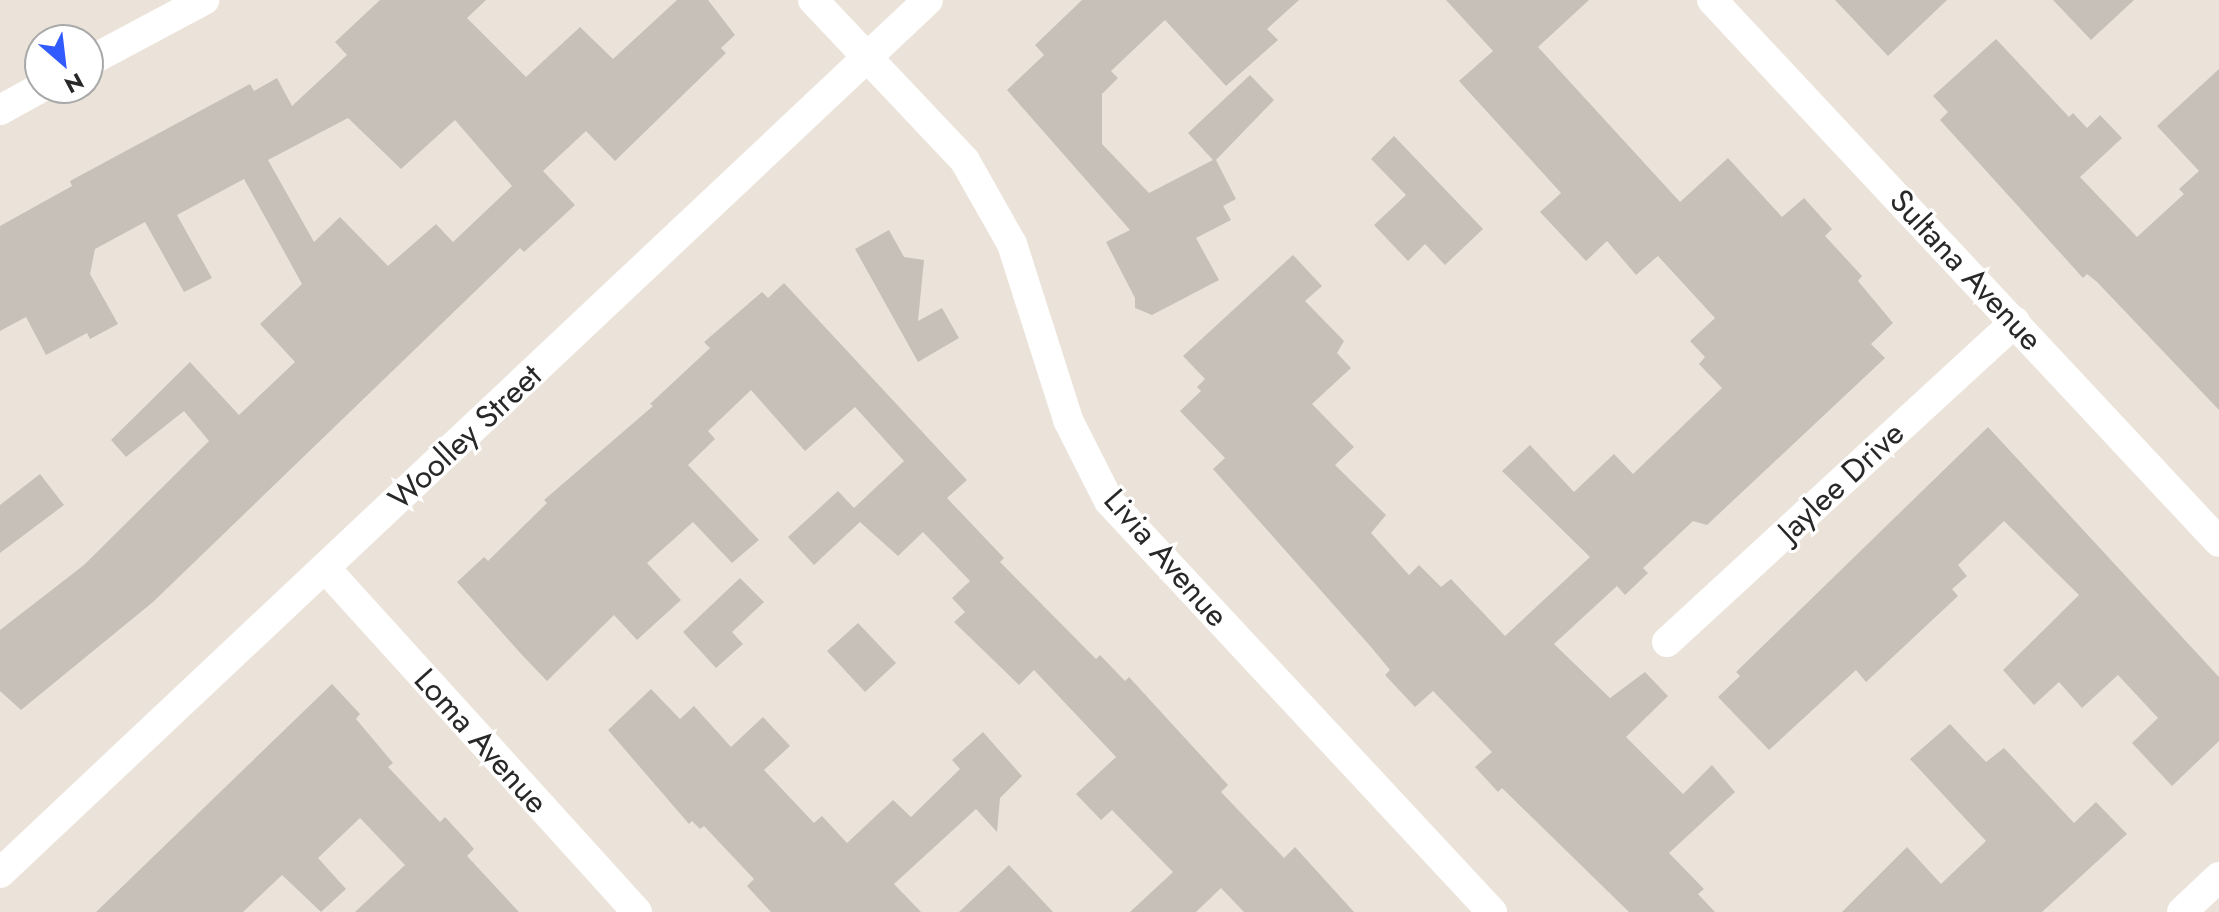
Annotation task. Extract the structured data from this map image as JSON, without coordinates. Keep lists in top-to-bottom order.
{
  "streets": {
    "street": [
      "Sultana Avenue",
      "Woolley Street",
      "Jaylee Drive",
      "Livia Avenue",
      "Loma Avenue"
    ]
  },
  "crossings": [
    ["Sultana Avenue", "Jaylee Drive"],
    ["Woolley Street", "Livia Avenue"],
    ["Woolley Street", "Loma Avenue"]
  ],
  "north": "bottom right"
}
